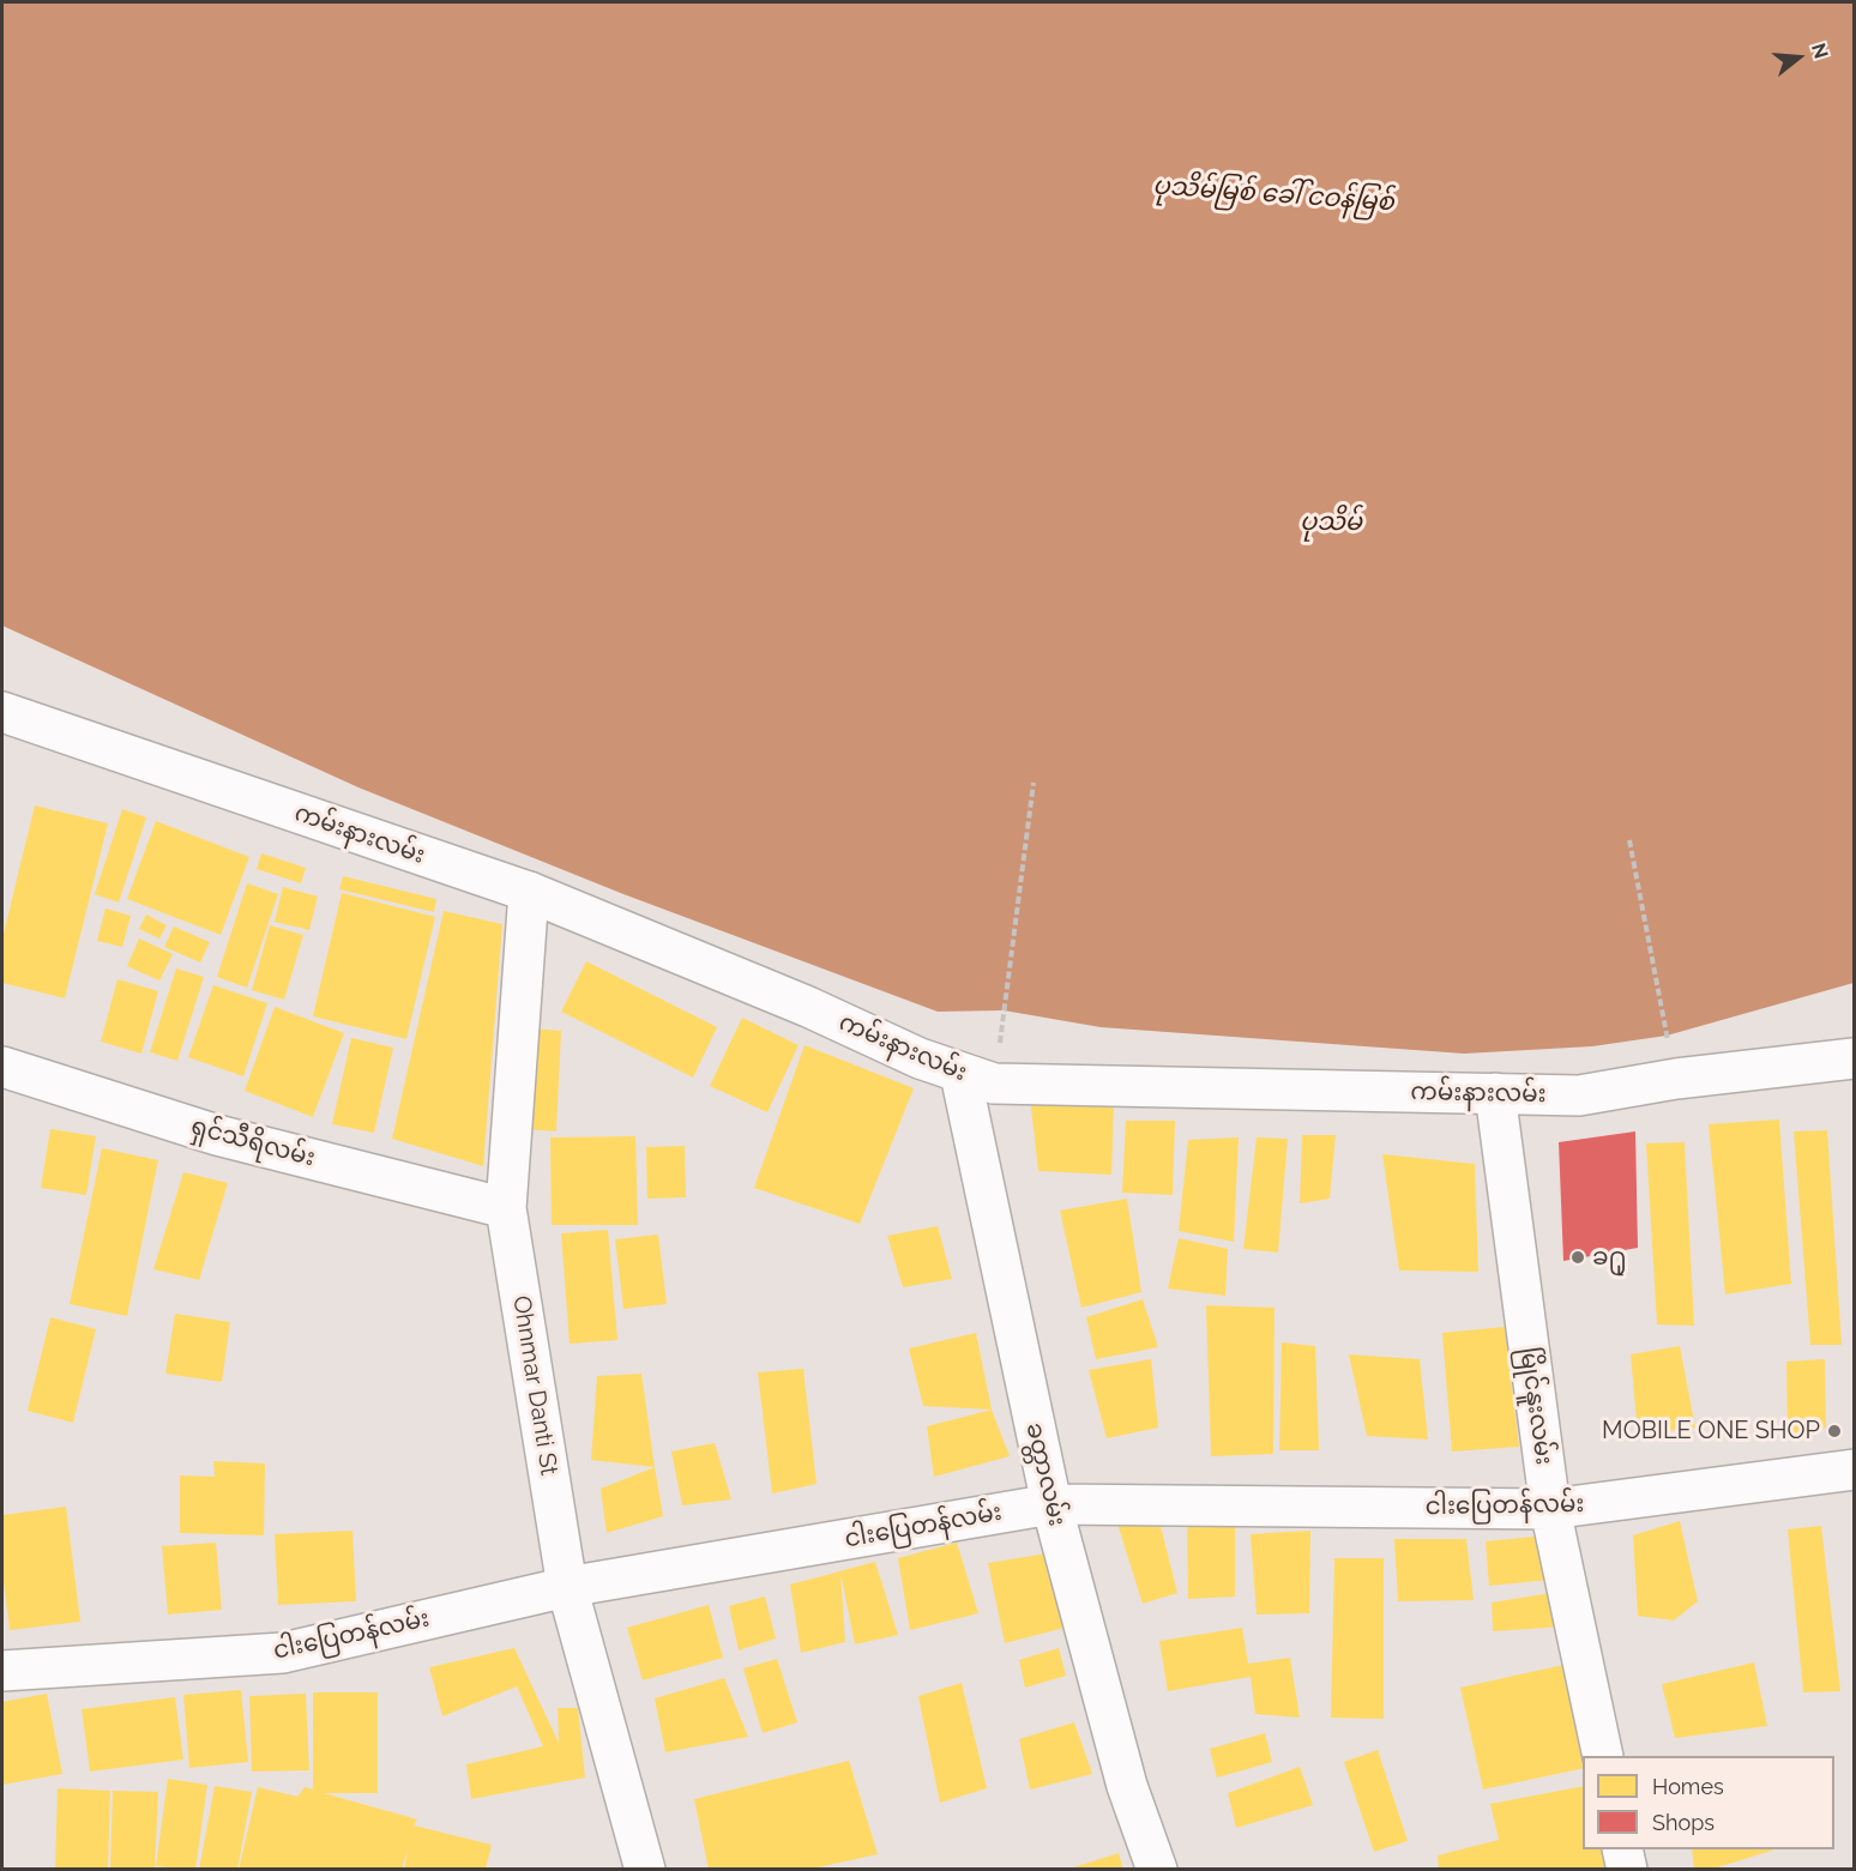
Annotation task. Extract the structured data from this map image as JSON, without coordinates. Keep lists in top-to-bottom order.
{
  "streets": {
    "street": [
      "ကမ်းနားလမ်း",
      "ရှင်သီရိလမ်း",
      "Ohnmar Danti St",
      "မြိုင်နူးလမ်း",
      "ခတ္တာလမ်း",
      "ငါးပြေတန်လမ်း"
    ]
  },
  "crossings": [
    ["ကမ်းနားလမ်း", "Ohnmar Danti St"],
    ["ကမ်းနားလမ်း", "မြိုင်နူးလမ်း"],
    ["ကမ်းနားလမ်း", "ခတ္တာလမ်း"],
    ["ရှင်သီရိလမ်း", "Ohnmar Danti St"],
    ["Ohnmar Danti St", "ငါးပြေတန်လမ်း"],
    ["မြိုင်နူးလမ်း", "ငါးပြေတန်လမ်း"],
    ["ခတ္တာလမ်း", "ငါးပြေတန်လမ်း"]
  ],
  "water": ["ပုသိမ်မြစ် ခေါ် ငဝန်မြစ်", "ပုသိမ်"],
  "places": ["ခ႐ု", "MOBILE ONE SHOP"],
  "legend": ["Homes", "Shops"],
  "north": "right"
}
